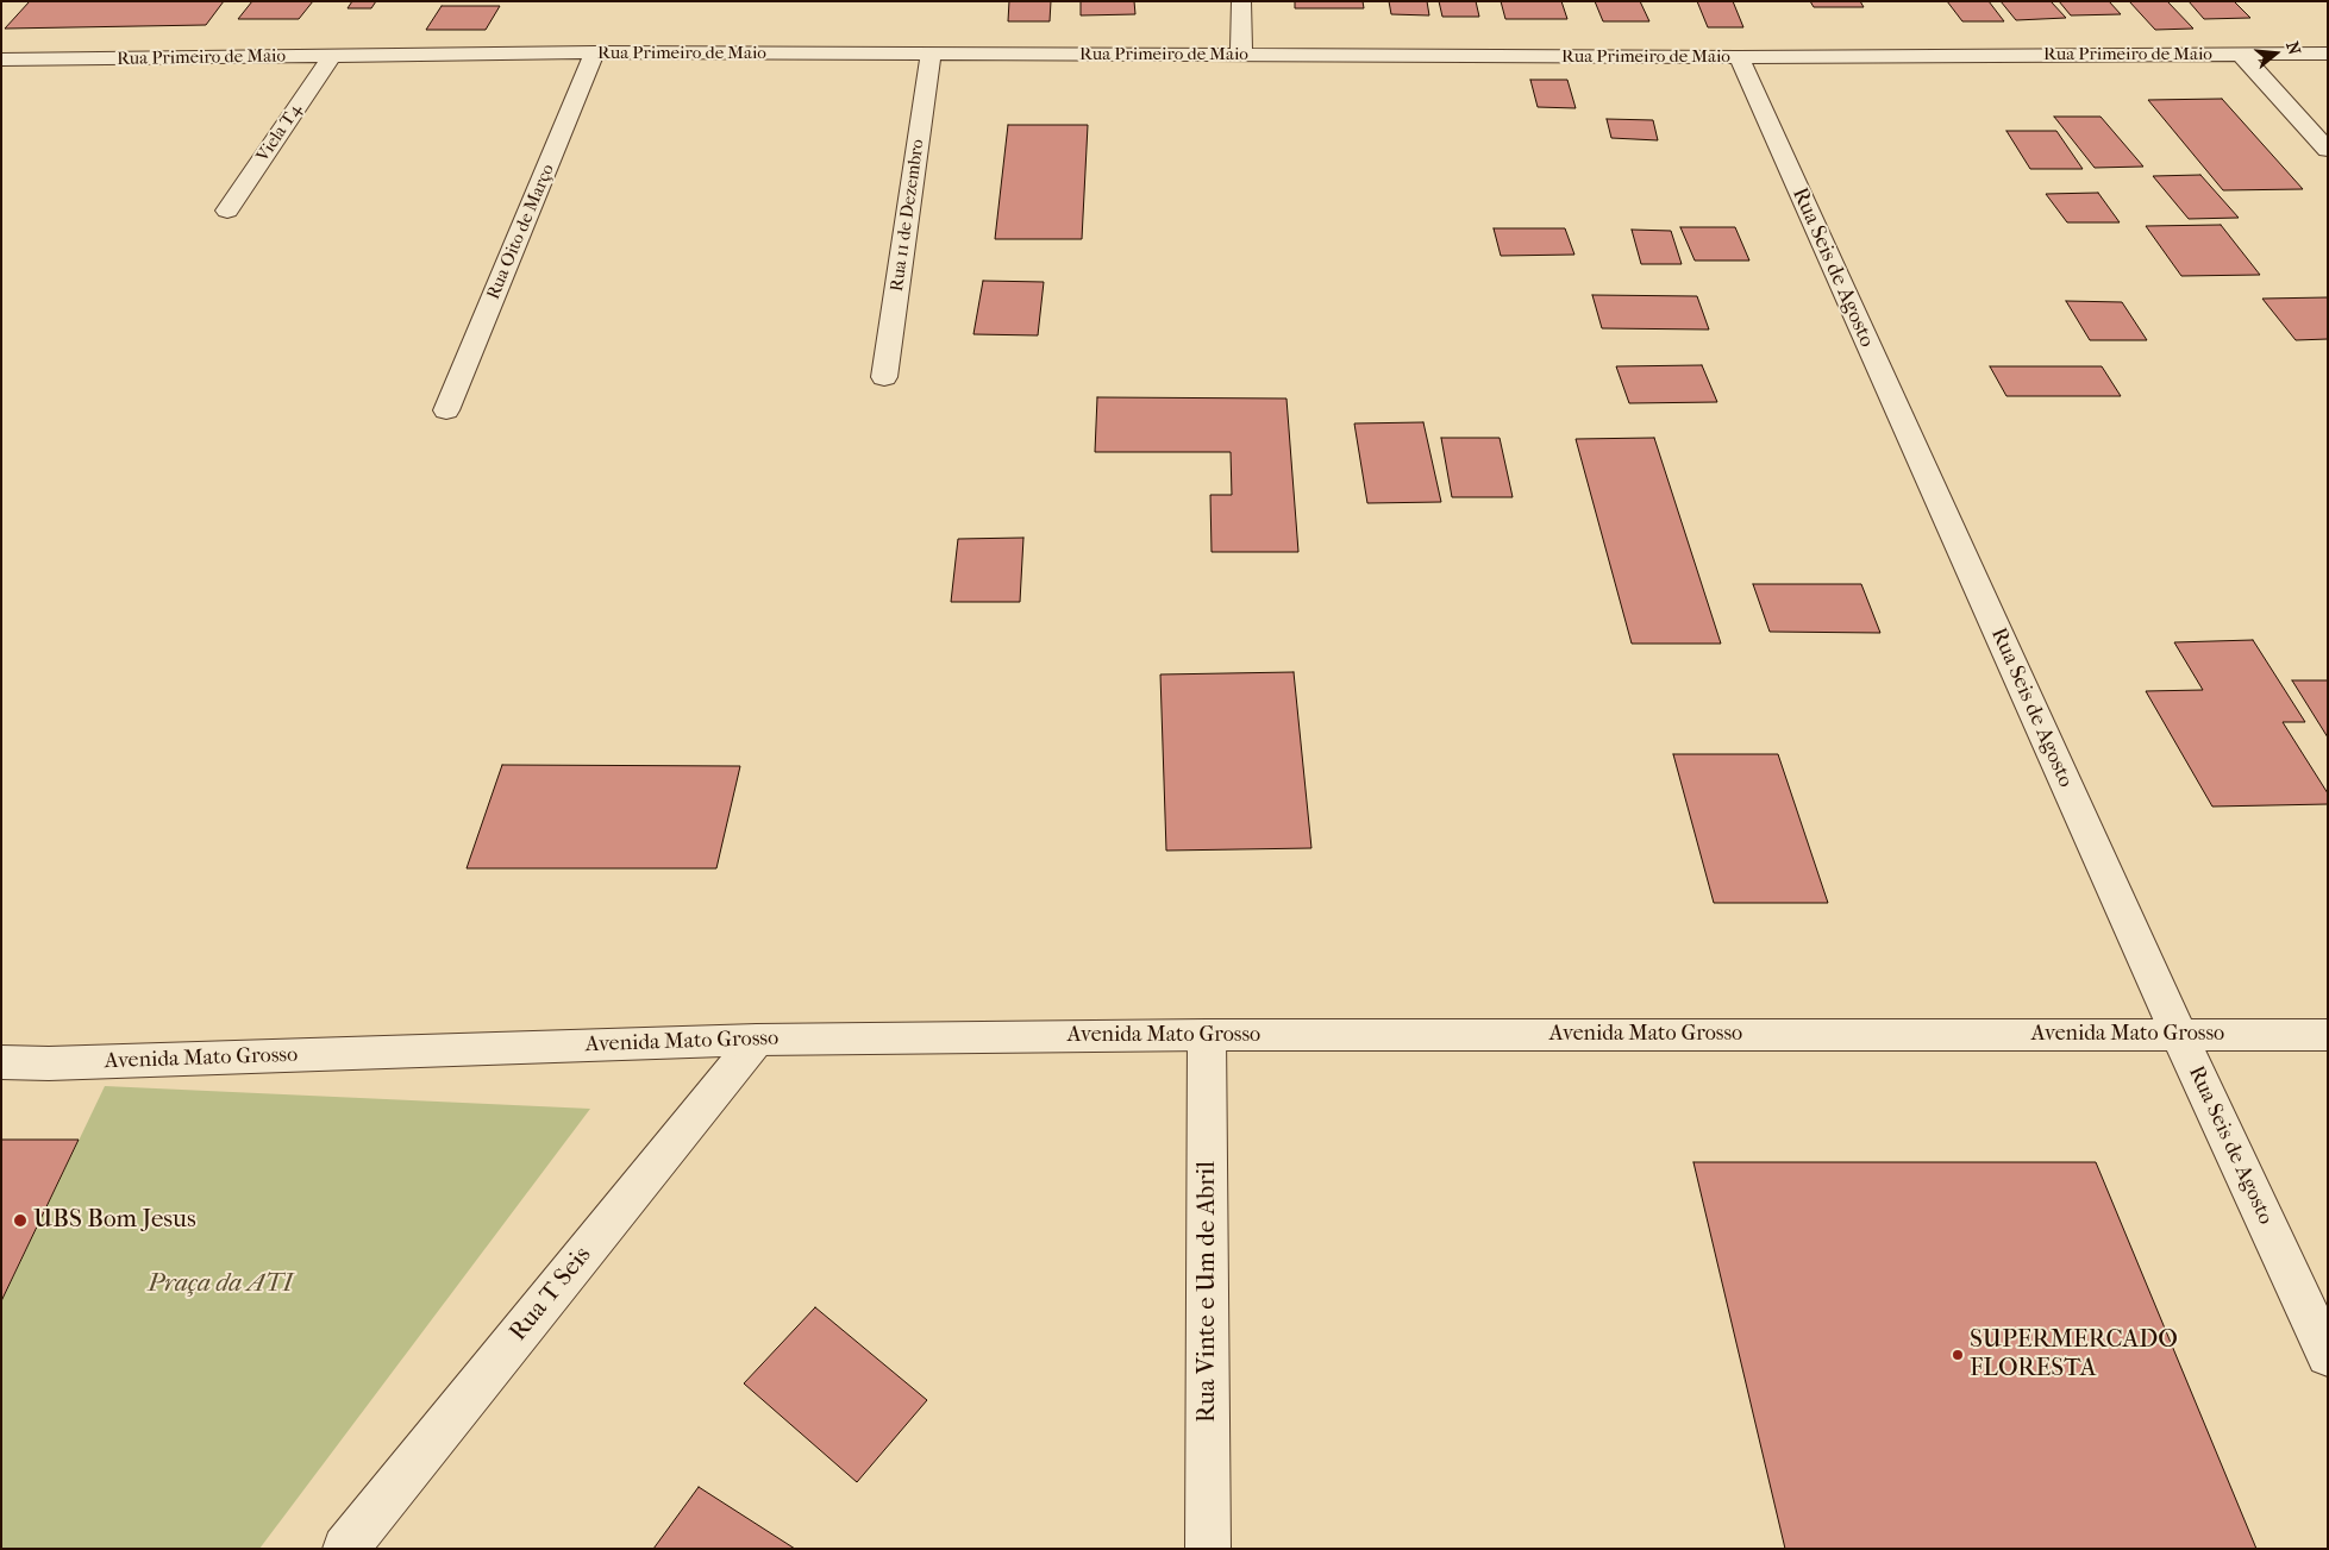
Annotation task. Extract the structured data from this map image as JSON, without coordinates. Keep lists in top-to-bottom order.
{
  "streets": {
    "street": [
      "Rua Primeiro de Maio",
      "Viela T4",
      "Rua 11 de Dezembro",
      "Rua Oito de Março",
      "Rua Seis de Agosto",
      "Avenida Mato Grosso",
      "Rua Vinte e Um de Abril",
      "Rua T Seis"
    ]
  },
  "crossings": [
    ["Rua Primeiro de Maio", "Viela T4"],
    ["Rua Primeiro de Maio", "Rua 11 de Dezembro"],
    ["Rua Primeiro de Maio", "Rua Oito de Março"],
    ["Rua Primeiro de Maio", "Rua Seis de Agosto"],
    ["Rua Seis de Agosto", "Avenida Mato Grosso"],
    ["Avenida Mato Grosso", "Rua Vinte e Um de Abril"],
    ["Avenida Mato Grosso", "Rua T Seis"]
  ],
  "parks": ["Praça da ATI"],
  "places": ["UBS Bom Jesus", "SUPERMERCADO FLORESTA"],
  "north": "right"
}
